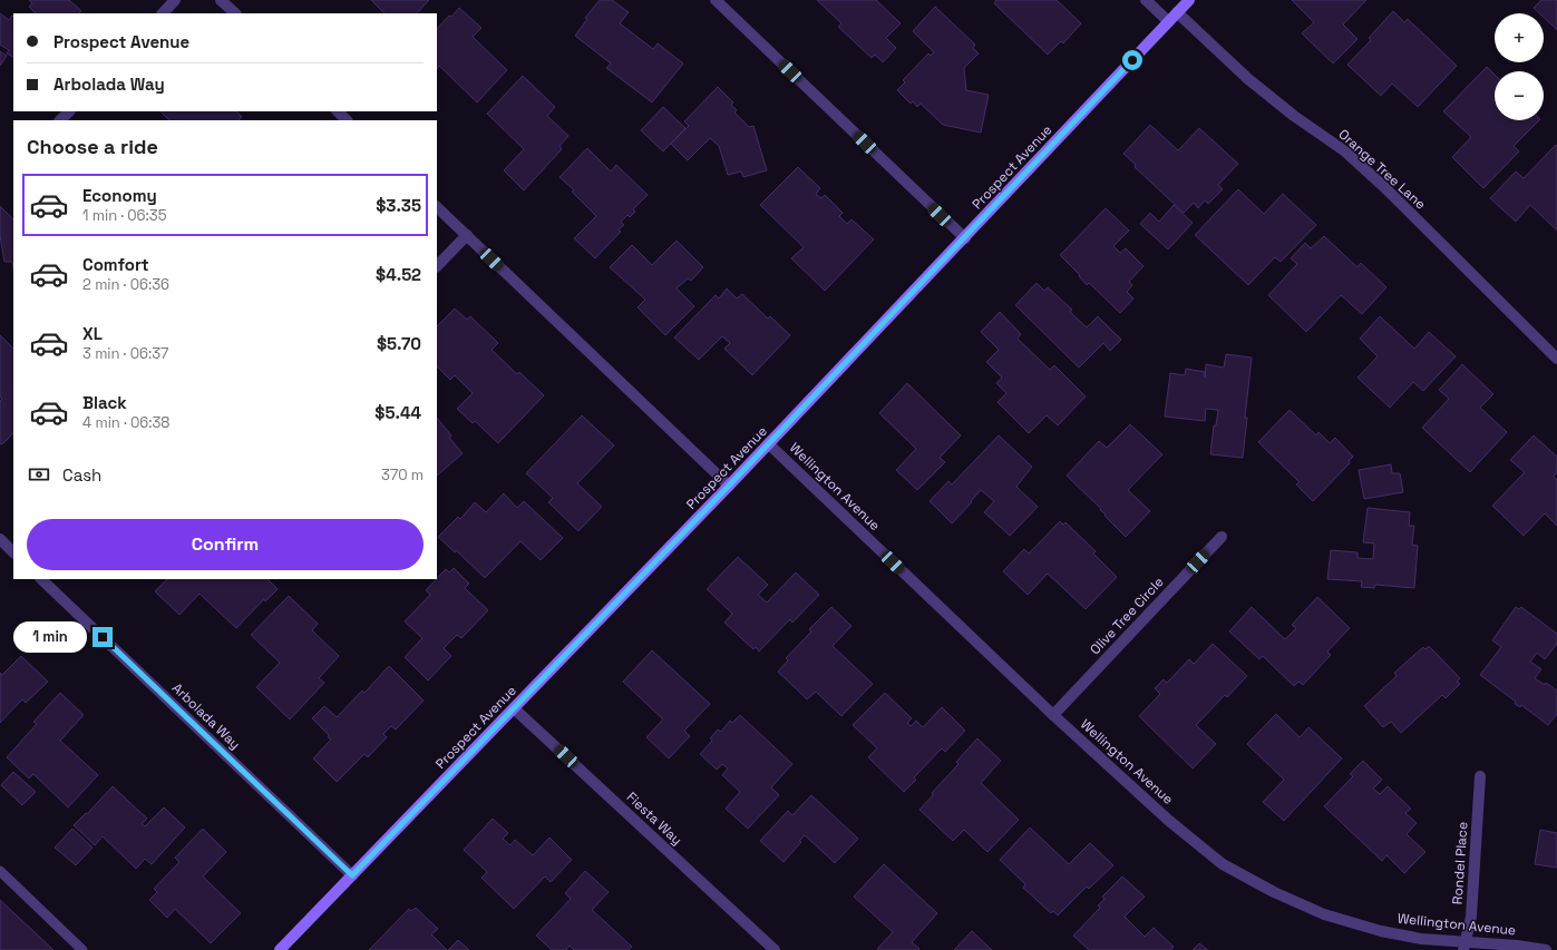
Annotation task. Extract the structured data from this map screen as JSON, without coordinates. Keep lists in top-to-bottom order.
{
  "streets": {
    "main road": ["Prospect Avenue"],
    "street": [
      "Orange Tree Lane",
      "Wellington Avenue",
      "Olive Tree Circle",
      "Arbolada Way",
      "Fiesta Way",
      "Rondel Place"
    ]
  },
  "crossings": [
    ["Prospect Avenue", "Orange Tree Lane"],
    ["Prospect Avenue", "Wellington Avenue"],
    ["Prospect Avenue", "Arbolada Way"],
    ["Prospect Avenue", "Fiesta Way"],
    ["Wellington Avenue", "Olive Tree Circle"],
    ["Wellington Avenue", "Rondel Place"]
  ],
  "page": {
    "map_buttons": ["+", "−"],
    "banner": ["Prospect Avenue", "Arbolada Way"],
    "heading": "Choose a ride",
    "list": [
      {
        "name": "Economy",
        "note": "1 min · 06:35",
        "value": "$3.35"
      },
      {
        "name": "Comfort",
        "note": "2 min · 06:36",
        "value": "$4.52"
      },
      {
        "name": "XL",
        "note": "3 min · 06:37",
        "value": "$5.70"
      },
      {
        "name": "Black",
        "note": "4 min · 06:38",
        "value": "$5.44"
      }
    ],
    "pay": ["Cash", "370 m"],
    "buttons": "Confirm",
    "bubble": "1 min"
  }
}
